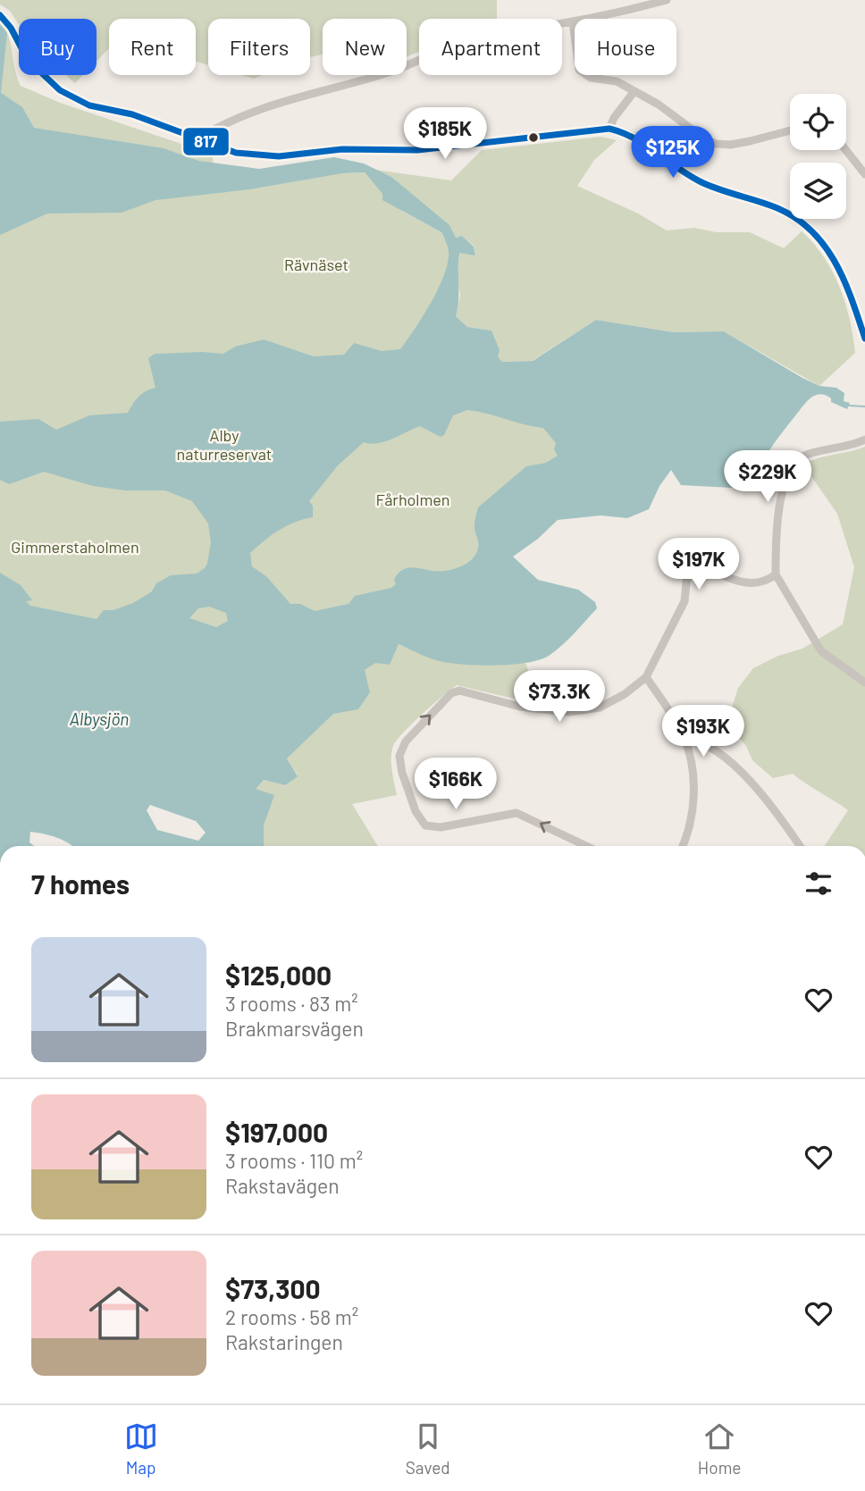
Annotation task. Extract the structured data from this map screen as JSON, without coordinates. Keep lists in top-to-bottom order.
{
  "water": ["Albysjön"],
  "parks": [
    "Rävnäset",
    "Alby naturreservat",
    "Fårholmen",
    "Gimmerstaholmen"
  ],
  "lines": ["transit line 817"],
  "page": {
    "chip": [
      "Buy",
      "Rent",
      "Filters",
      "New",
      "Apartment",
      "House"
    ],
    "price": [
      "$185K",
      "$125K",
      "$229K",
      "$197K",
      "$73.3K",
      "$193K",
      "$166K"
    ],
    "heading": "7 homes",
    "list": [
      {
        "name": "$125,000",
        "note": "3 rooms · 83 m² · Brakmarsvägen"
      },
      {
        "name": "$197,000",
        "note": "3 rooms · 110 m² · Rakstavägen"
      },
      {
        "name": "$73,300",
        "note": "2 rooms · 58 m² · Rakstaringen"
      }
    ],
    "tabs": ["Map", "Saved", "Home"]
  }
}
